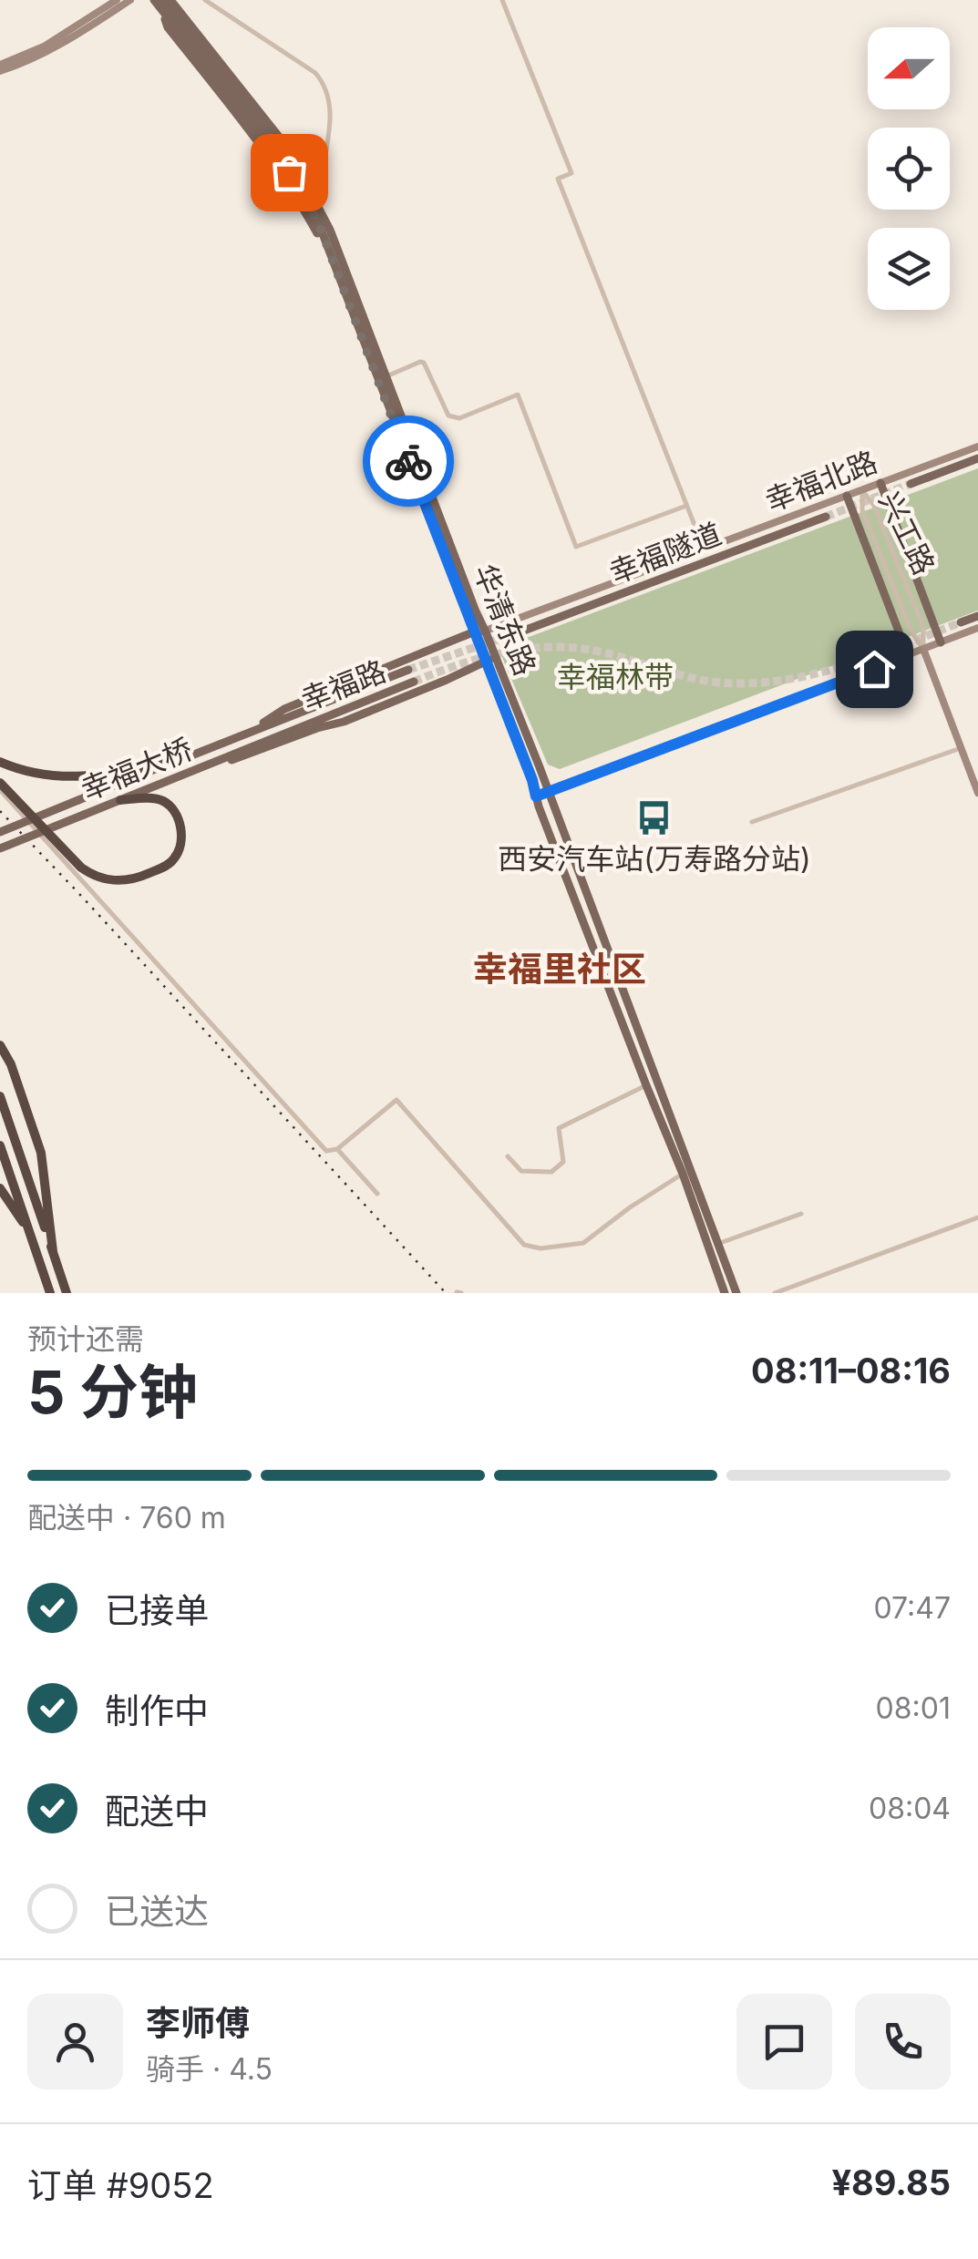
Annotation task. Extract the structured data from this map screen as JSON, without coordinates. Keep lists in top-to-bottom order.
{
  "streets": {
    "main road": [
      "幸福北路",
      "兴工路",
      "幸福隧道",
      "华清东路",
      "幸福路",
      "幸福大桥"
    ]
  },
  "crossings": [
    ["幸福北路", "兴工路"],
    ["幸福北路", "华清东路"],
    ["幸福路", "幸福大桥"]
  ],
  "districts": ["幸福里社区"],
  "parks": ["幸福林带"],
  "places": {
    "bus stop": ["西安汽车站(万寿路分站)"]
  },
  "north": "left",
  "page": {
    "heading": ["5 分钟", "预计还需", "08:11–08:16"],
    "panel": [
      "李师傅",
      "骑手 · 4.5",
      "订单 #9052",
      "¥89.85"
    ],
    "bar": "配送中 · 760 m",
    "list": [
      ["已接单", "07:47"],
      ["制作中", "08:01"],
      ["配送中", "08:04"],
      "已送达"
    ]
  }
}
